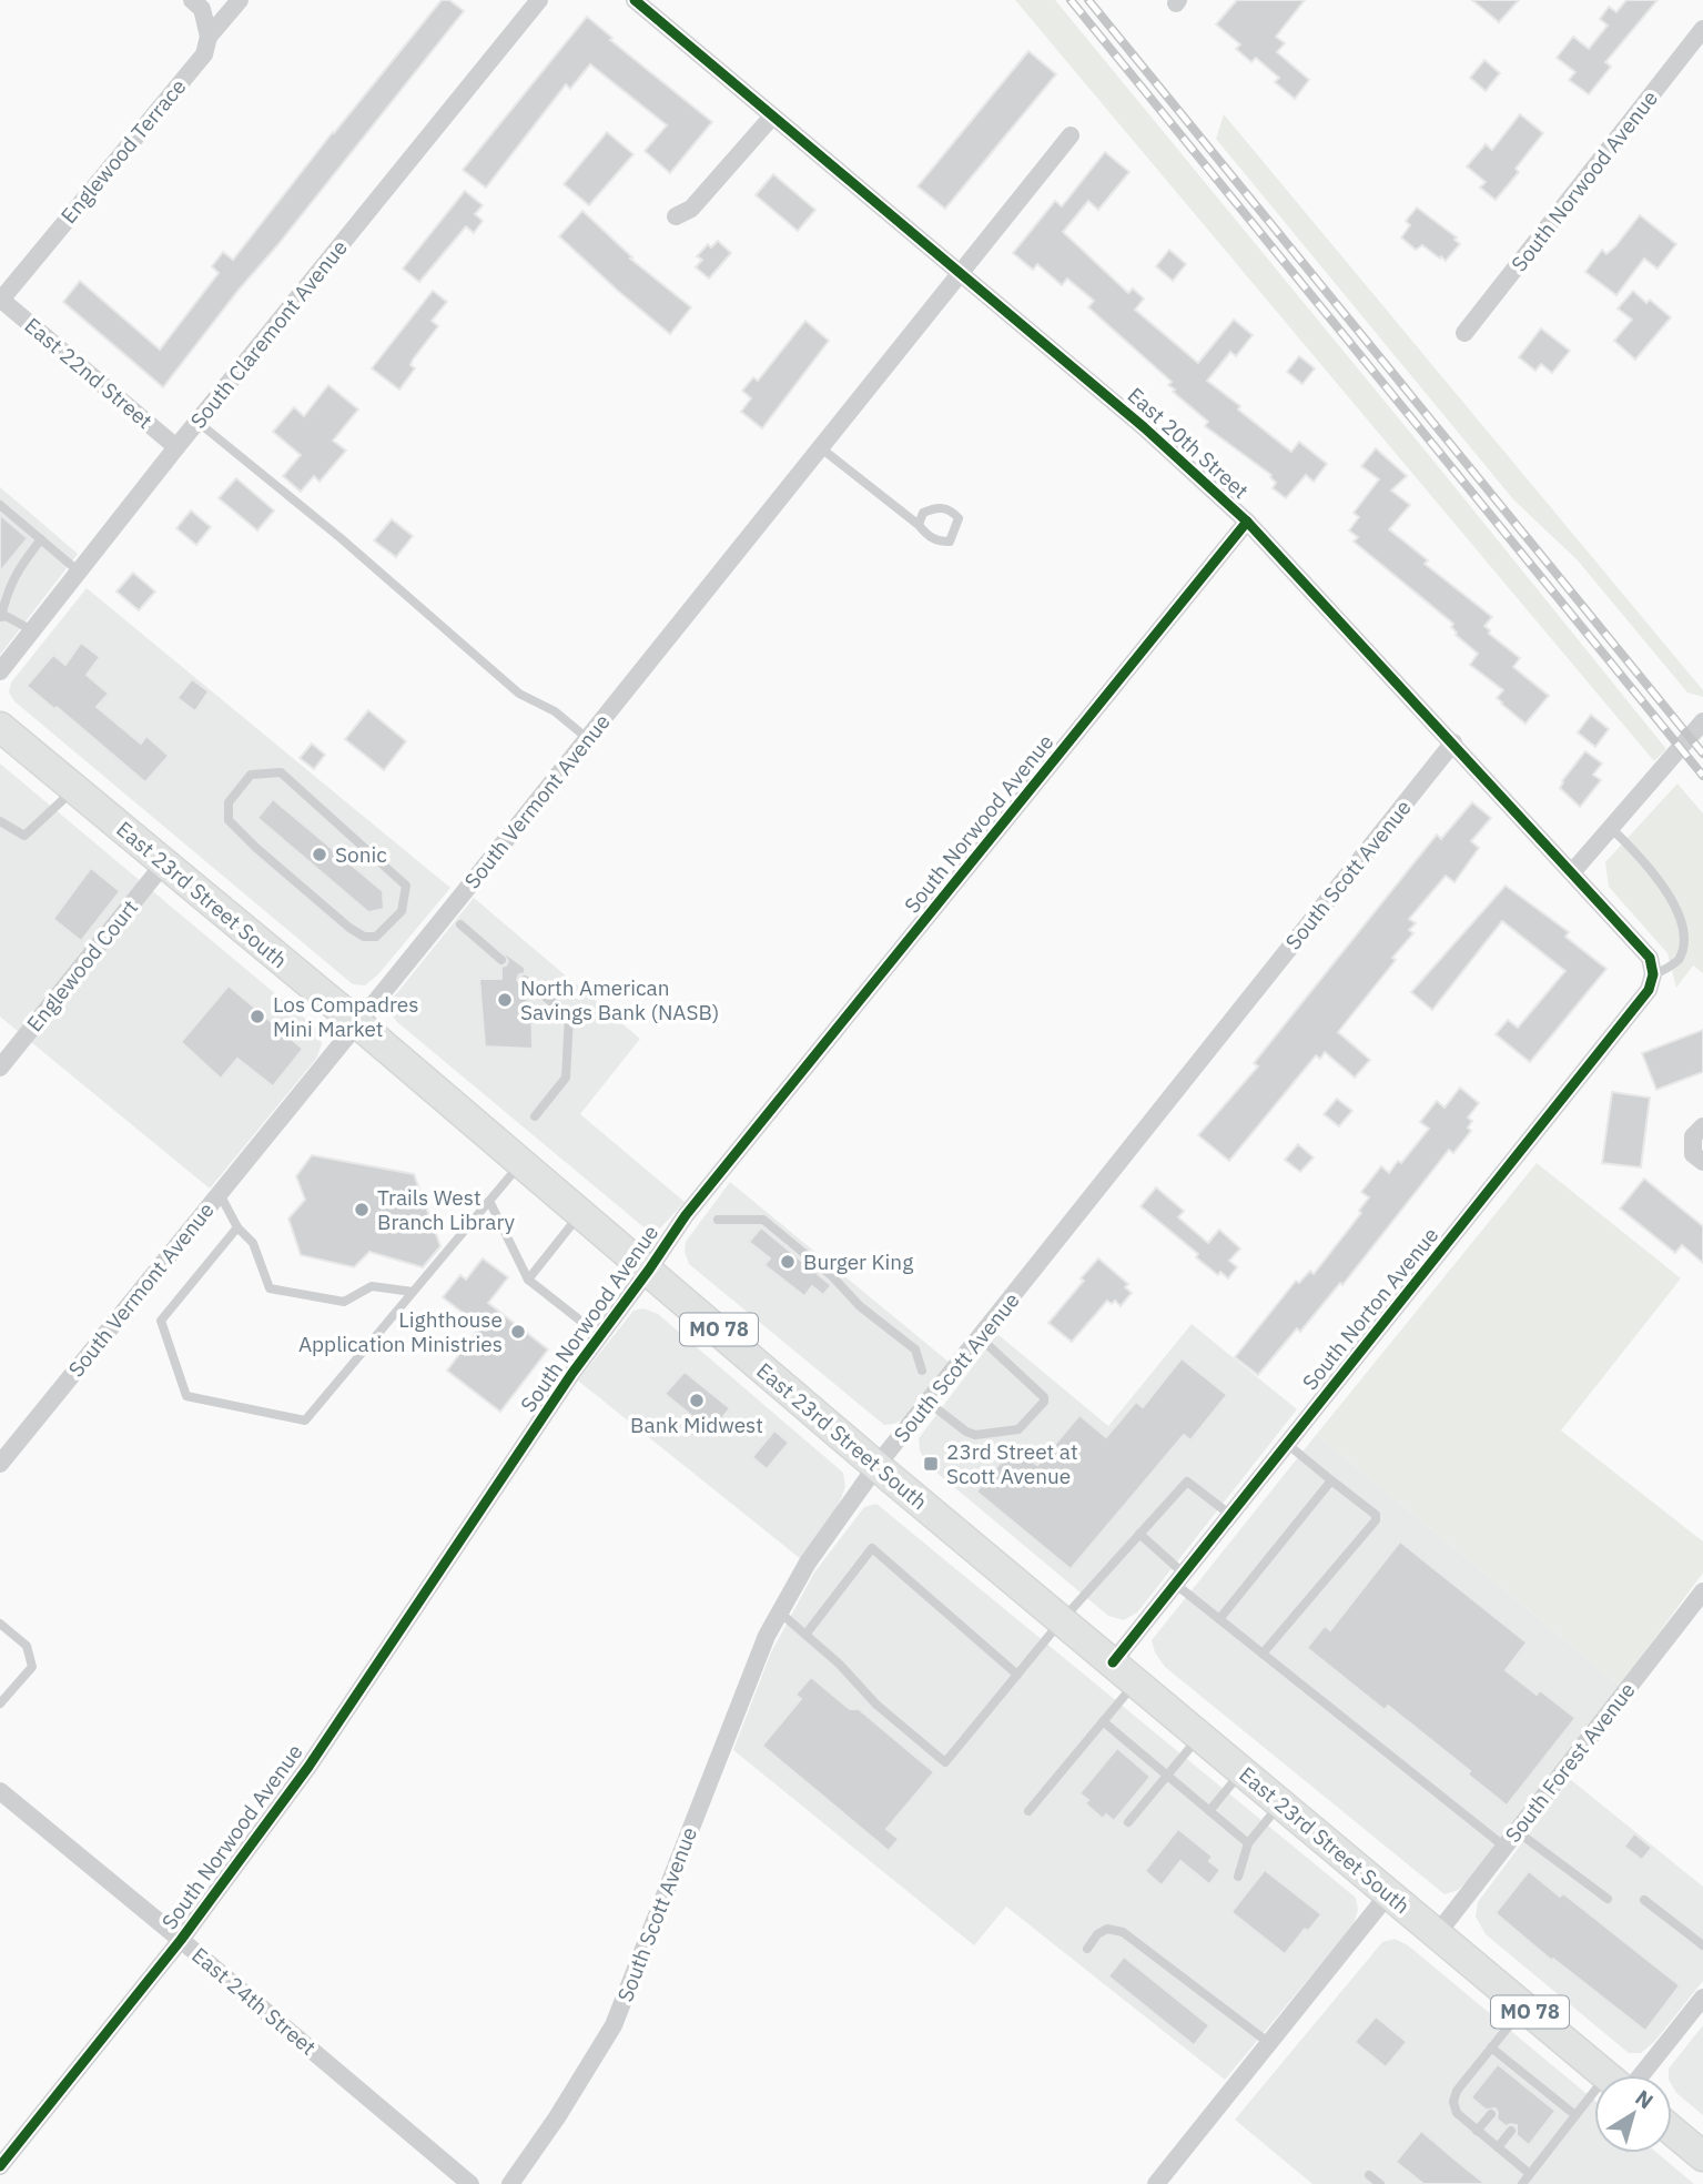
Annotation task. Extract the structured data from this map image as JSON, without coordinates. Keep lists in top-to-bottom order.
{
  "streets": {
    "main road": ["East 23rd Street South", "MO 78"],
    "street": [
      "Englewood Terrace",
      "South Norwood Avenue",
      "South Claremont Avenue",
      "East 22nd Street",
      "East 20th Street",
      "South Vermont Avenue",
      "South Scott Avenue",
      "Englewood Court",
      "South Norton Avenue",
      "South Forest Avenue",
      "East 24th Street"
    ]
  },
  "crossings": [
    ["Englewood Terrace", "East 22nd Street"],
    ["South Norwood Avenue", "East 20th Street"],
    ["South Norwood Avenue", "East 23rd Street South"],
    ["South Norwood Avenue", "East 24th Street"],
    ["South Claremont Avenue", "East 22nd Street"],
    ["East 20th Street", "South Vermont Avenue"],
    ["East 20th Street", "South Scott Avenue"],
    ["East 20th Street", "South Norton Avenue"],
    ["South Vermont Avenue", "East 23rd Street South"],
    ["South Scott Avenue", "East 23rd Street South"],
    ["East 23rd Street South", "Englewood Court"],
    ["East 23rd Street South", "South Norton Avenue"],
    ["East 23rd Street South", "MO 78"],
    ["East 23rd Street South", "South Forest Avenue"],
    ["MO 78", "South Forest Avenue"]
  ],
  "places": {
    "other": [
      "Sonic",
      "North American Savings Bank (NASB)",
      "Los Compadres Mini Market",
      "Trails West Branch Library",
      "Burger King",
      "Lighthouse Application Ministries",
      "Bank Midwest"
    ],
    "transit": ["23rd Street at Scott Avenue"]
  },
  "north": "top right"
}
